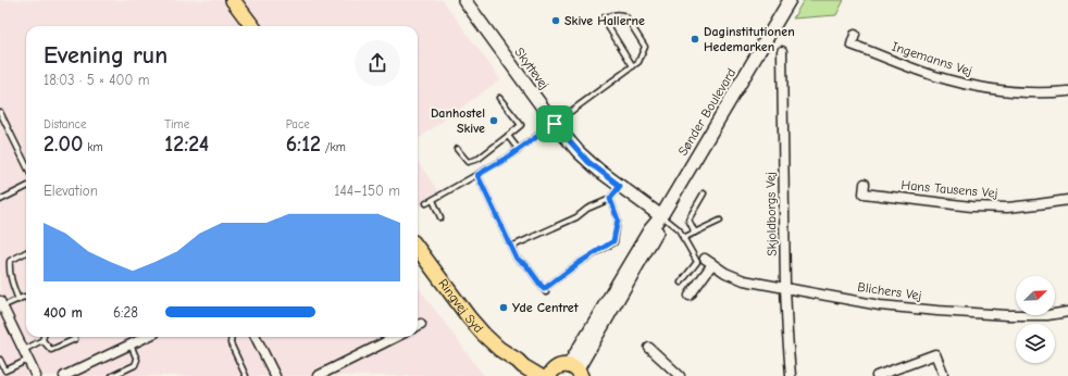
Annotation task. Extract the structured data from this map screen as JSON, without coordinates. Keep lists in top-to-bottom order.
{
  "streets": {
    "main road": ["Ringvej Syd"],
    "street": [
      "Ingemanns Vej",
      "Skyttevej",
      "Sønder Boulevard",
      "Hans Tausens Vej",
      "Skjoldborgs Vej",
      "Blichers Vej"
    ]
  },
  "crossings": [
    ["Skyttevej", "Sønder Boulevard"],
    ["Skjoldborgs Vej", "Blichers Vej"]
  ],
  "places": [
    "Skive Hallerne",
    "Daginstitutionen Hedemarken",
    "Danhostel Skive",
    "Yde Centret"
  ],
  "north": "top right",
  "page": {
    "heading": ["Evening run", "18:03 · 5 × 400 m"],
    "stats": [
      ["Distance", "2.00 km"],
      ["Time", "12:24"],
      ["Pace", "6:12 /km"]
    ],
    "chart": ["Elevation", "144–150 m"],
    "list": [
      {
        "name": "400 m",
        "note": "6:28"
      }
    ]
  }
}
